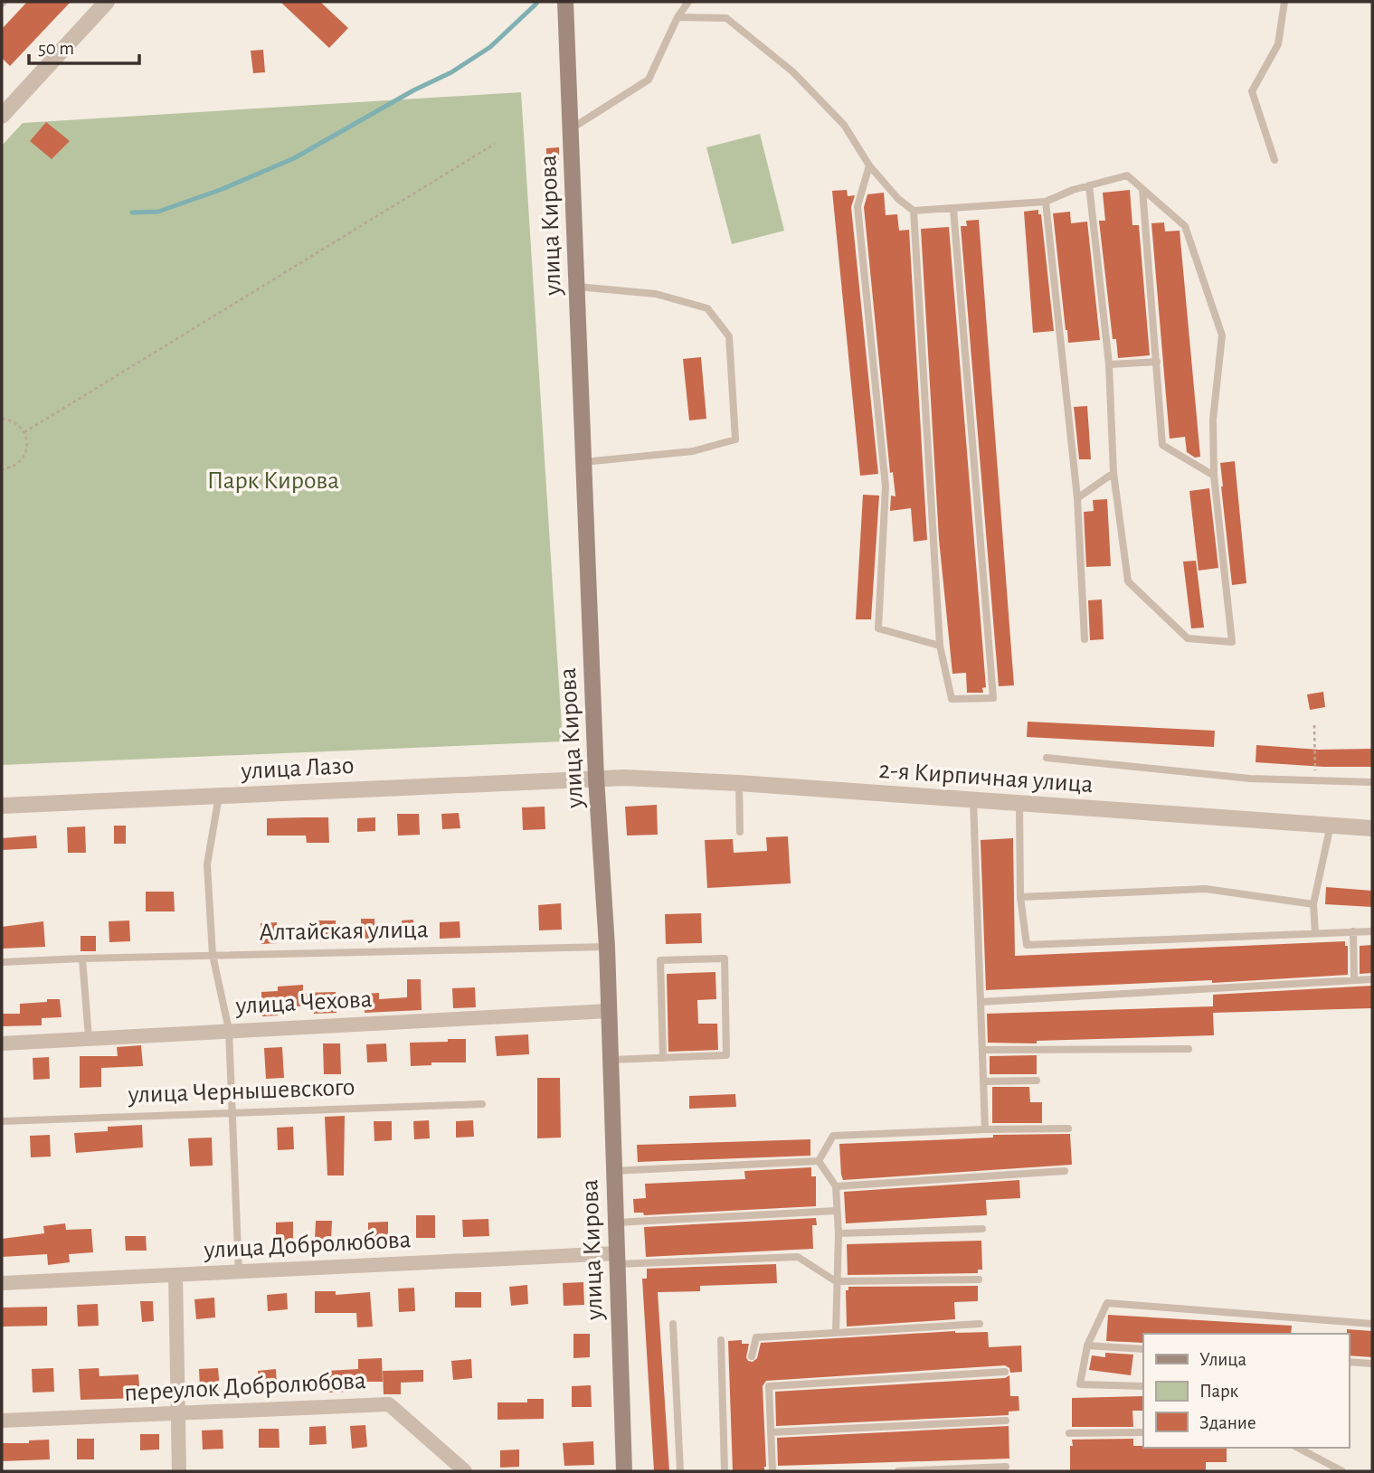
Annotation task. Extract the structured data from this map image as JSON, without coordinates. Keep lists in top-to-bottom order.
{
  "streets": {
    "main road": ["улица Кирова"],
    "street": [
      "улица Лазо",
      "2-я Кирпичная улица",
      "улица Чехова",
      "улица Добролюбова",
      "переулок Добролюбова"
    ],
    "lane": ["Алтайская улица", "улица Чернышевского"]
  },
  "crossings": [
    ["улица Кирова", "улица Лазо"],
    ["улица Кирова", "2-я Кирпичная улица"],
    ["улица Кирова", "Алтайская улица"],
    ["улица Кирова", "улица Чехова"],
    ["улица Кирова", "улица Добролюбова"],
    ["улица Лазо", "2-я Кирпичная улица"]
  ],
  "parks": ["Парк Кирова"],
  "legend": ["Улица", "Парк", "Здание"],
  "scale_bar": "50 m"
}
